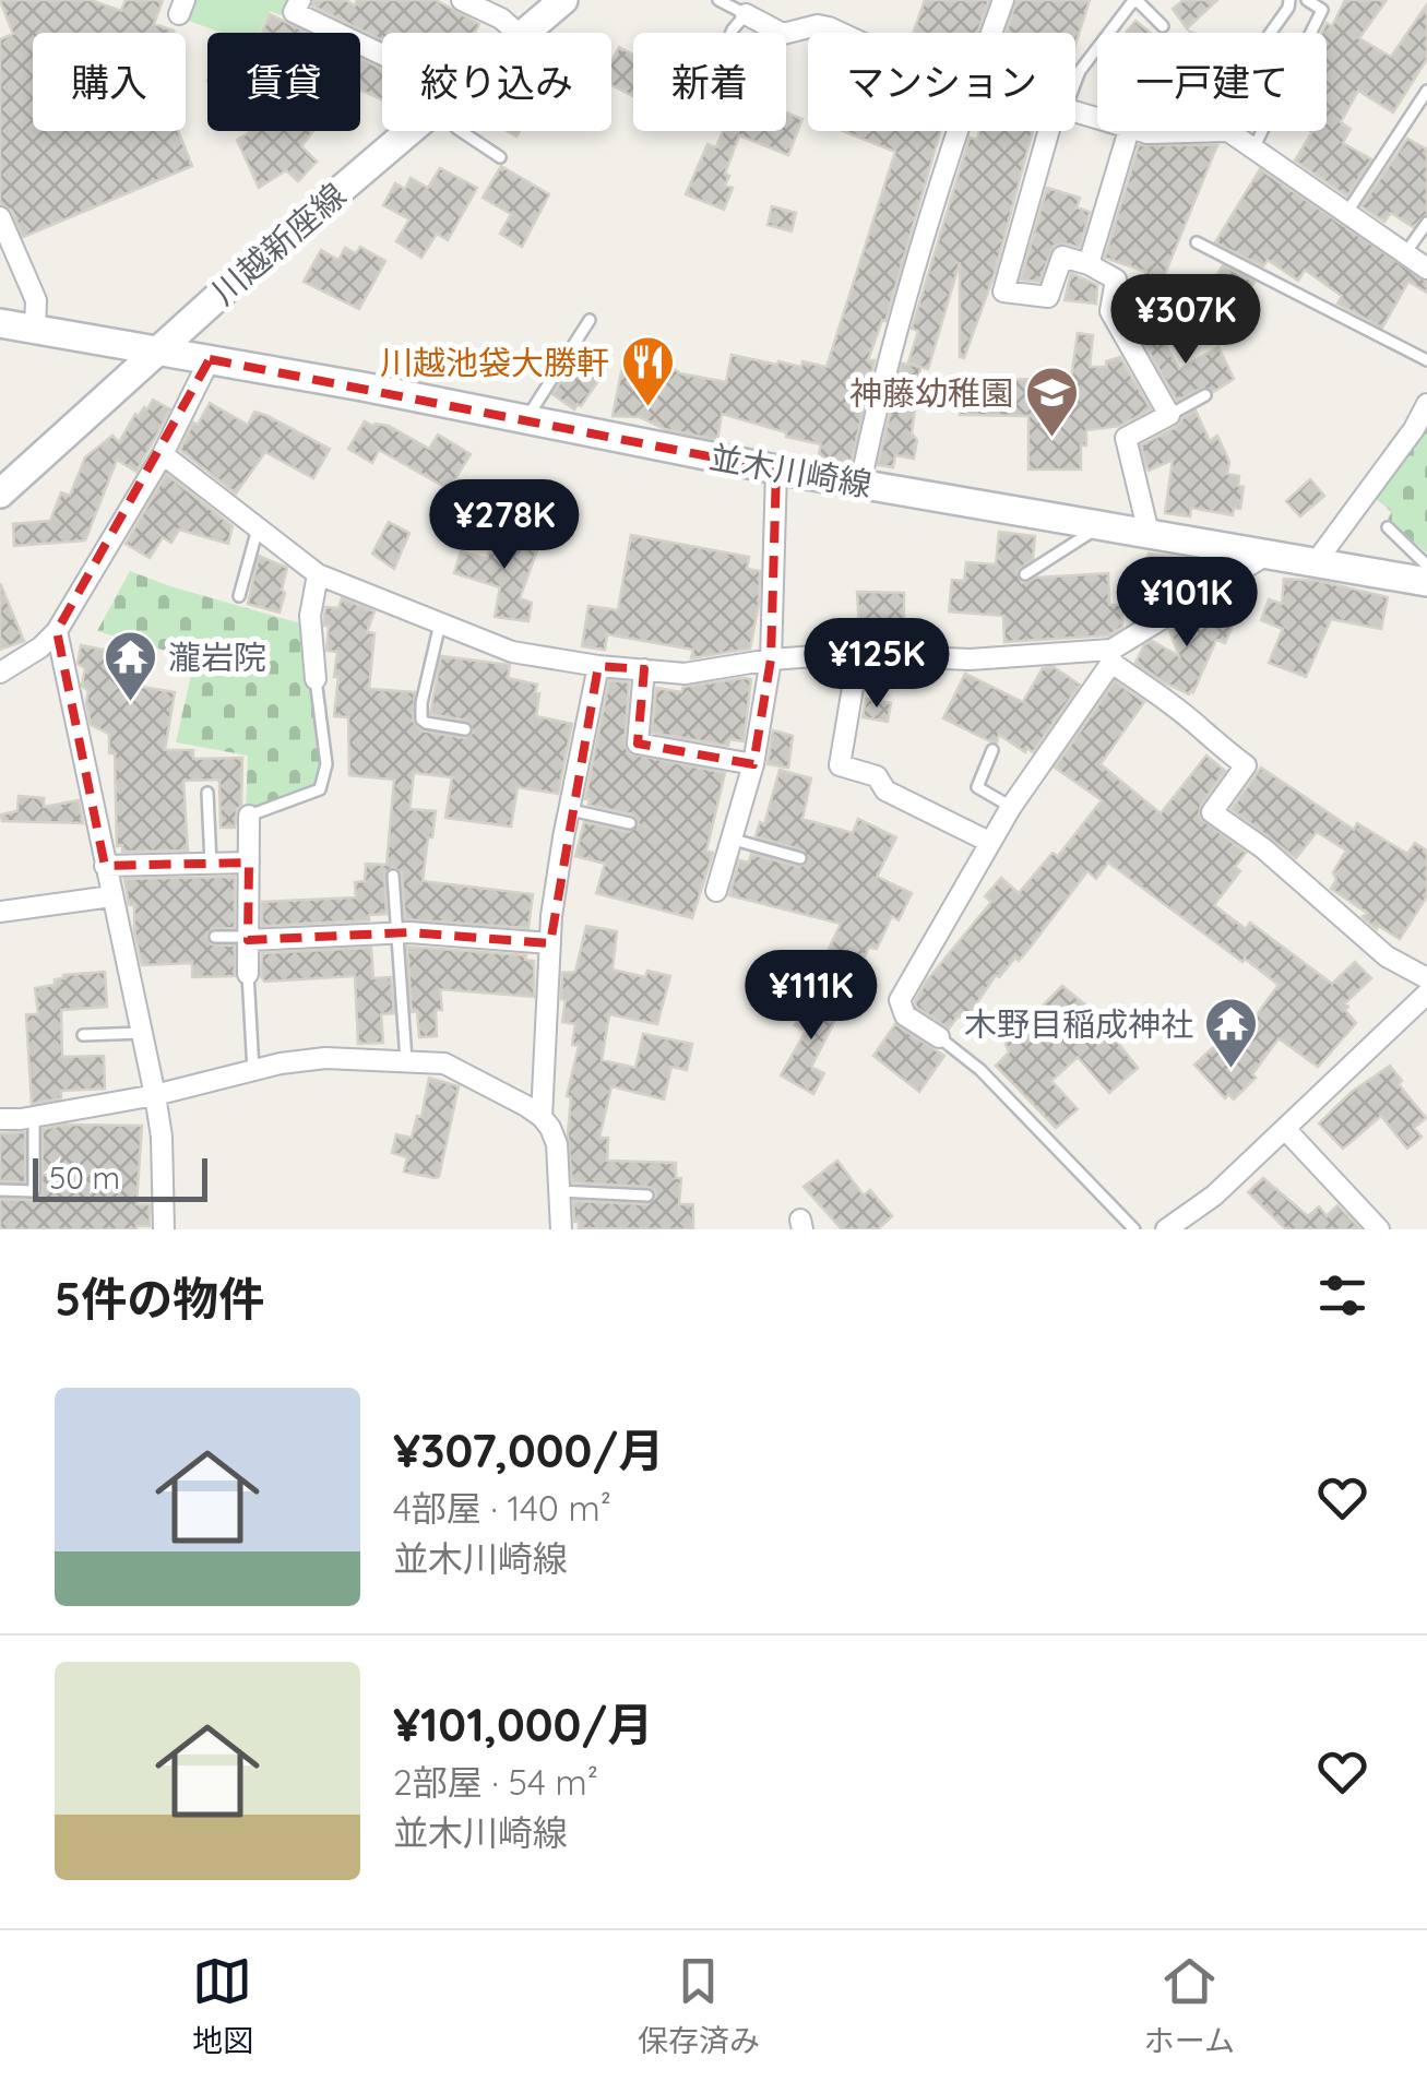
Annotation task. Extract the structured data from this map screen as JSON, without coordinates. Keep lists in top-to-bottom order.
{
  "streets": {
    "main road": ["川越新座線", "並木川崎線"]
  },
  "crossings": [
    ["川越新座線", "並木川崎線"]
  ],
  "places": {
    "restaurant": ["川越池袋大勝軒"],
    "school or university": ["神藤幼稚園"],
    "temple": ["瀧岩院", "木野目稲成神社"]
  },
  "scale_bar": "50 m",
  "page": {
    "chip": [
      "購入",
      "賃貸",
      "絞り込み",
      "新着",
      "マンション",
      "一戸建て"
    ],
    "price": [
      "¥307K",
      "¥278K",
      "¥101K",
      "¥125K",
      "¥111K"
    ],
    "scale": "50 m",
    "heading": "5件の物件",
    "list": [
      {
        "name": "¥307,000/月",
        "note": "4部屋 · 140 m² · 並木川崎線"
      },
      {
        "name": "¥101,000/月",
        "note": "2部屋 · 54 m² · 並木川崎線"
      }
    ],
    "tabs": ["地図", "保存済み", "ホーム"]
  }
}
